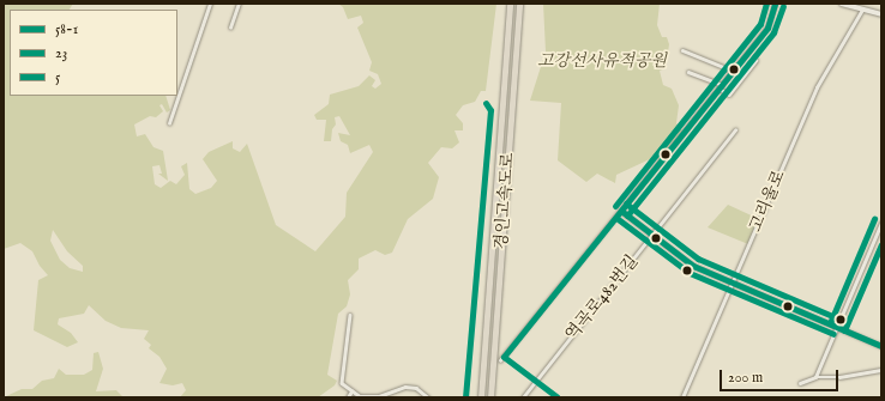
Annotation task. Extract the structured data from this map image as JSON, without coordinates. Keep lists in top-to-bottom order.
{
  "streets": {
    "highway": ["경인고속도로"],
    "street": ["고리울로", "역곡로482번길"]
  },
  "parks": ["고강선사유적공원"],
  "lines": ["transit line 58-1", "transit line 5", "transit line 23"],
  "legend": ["58-1", "23", "5"],
  "scale_bar": "200 m"
}
